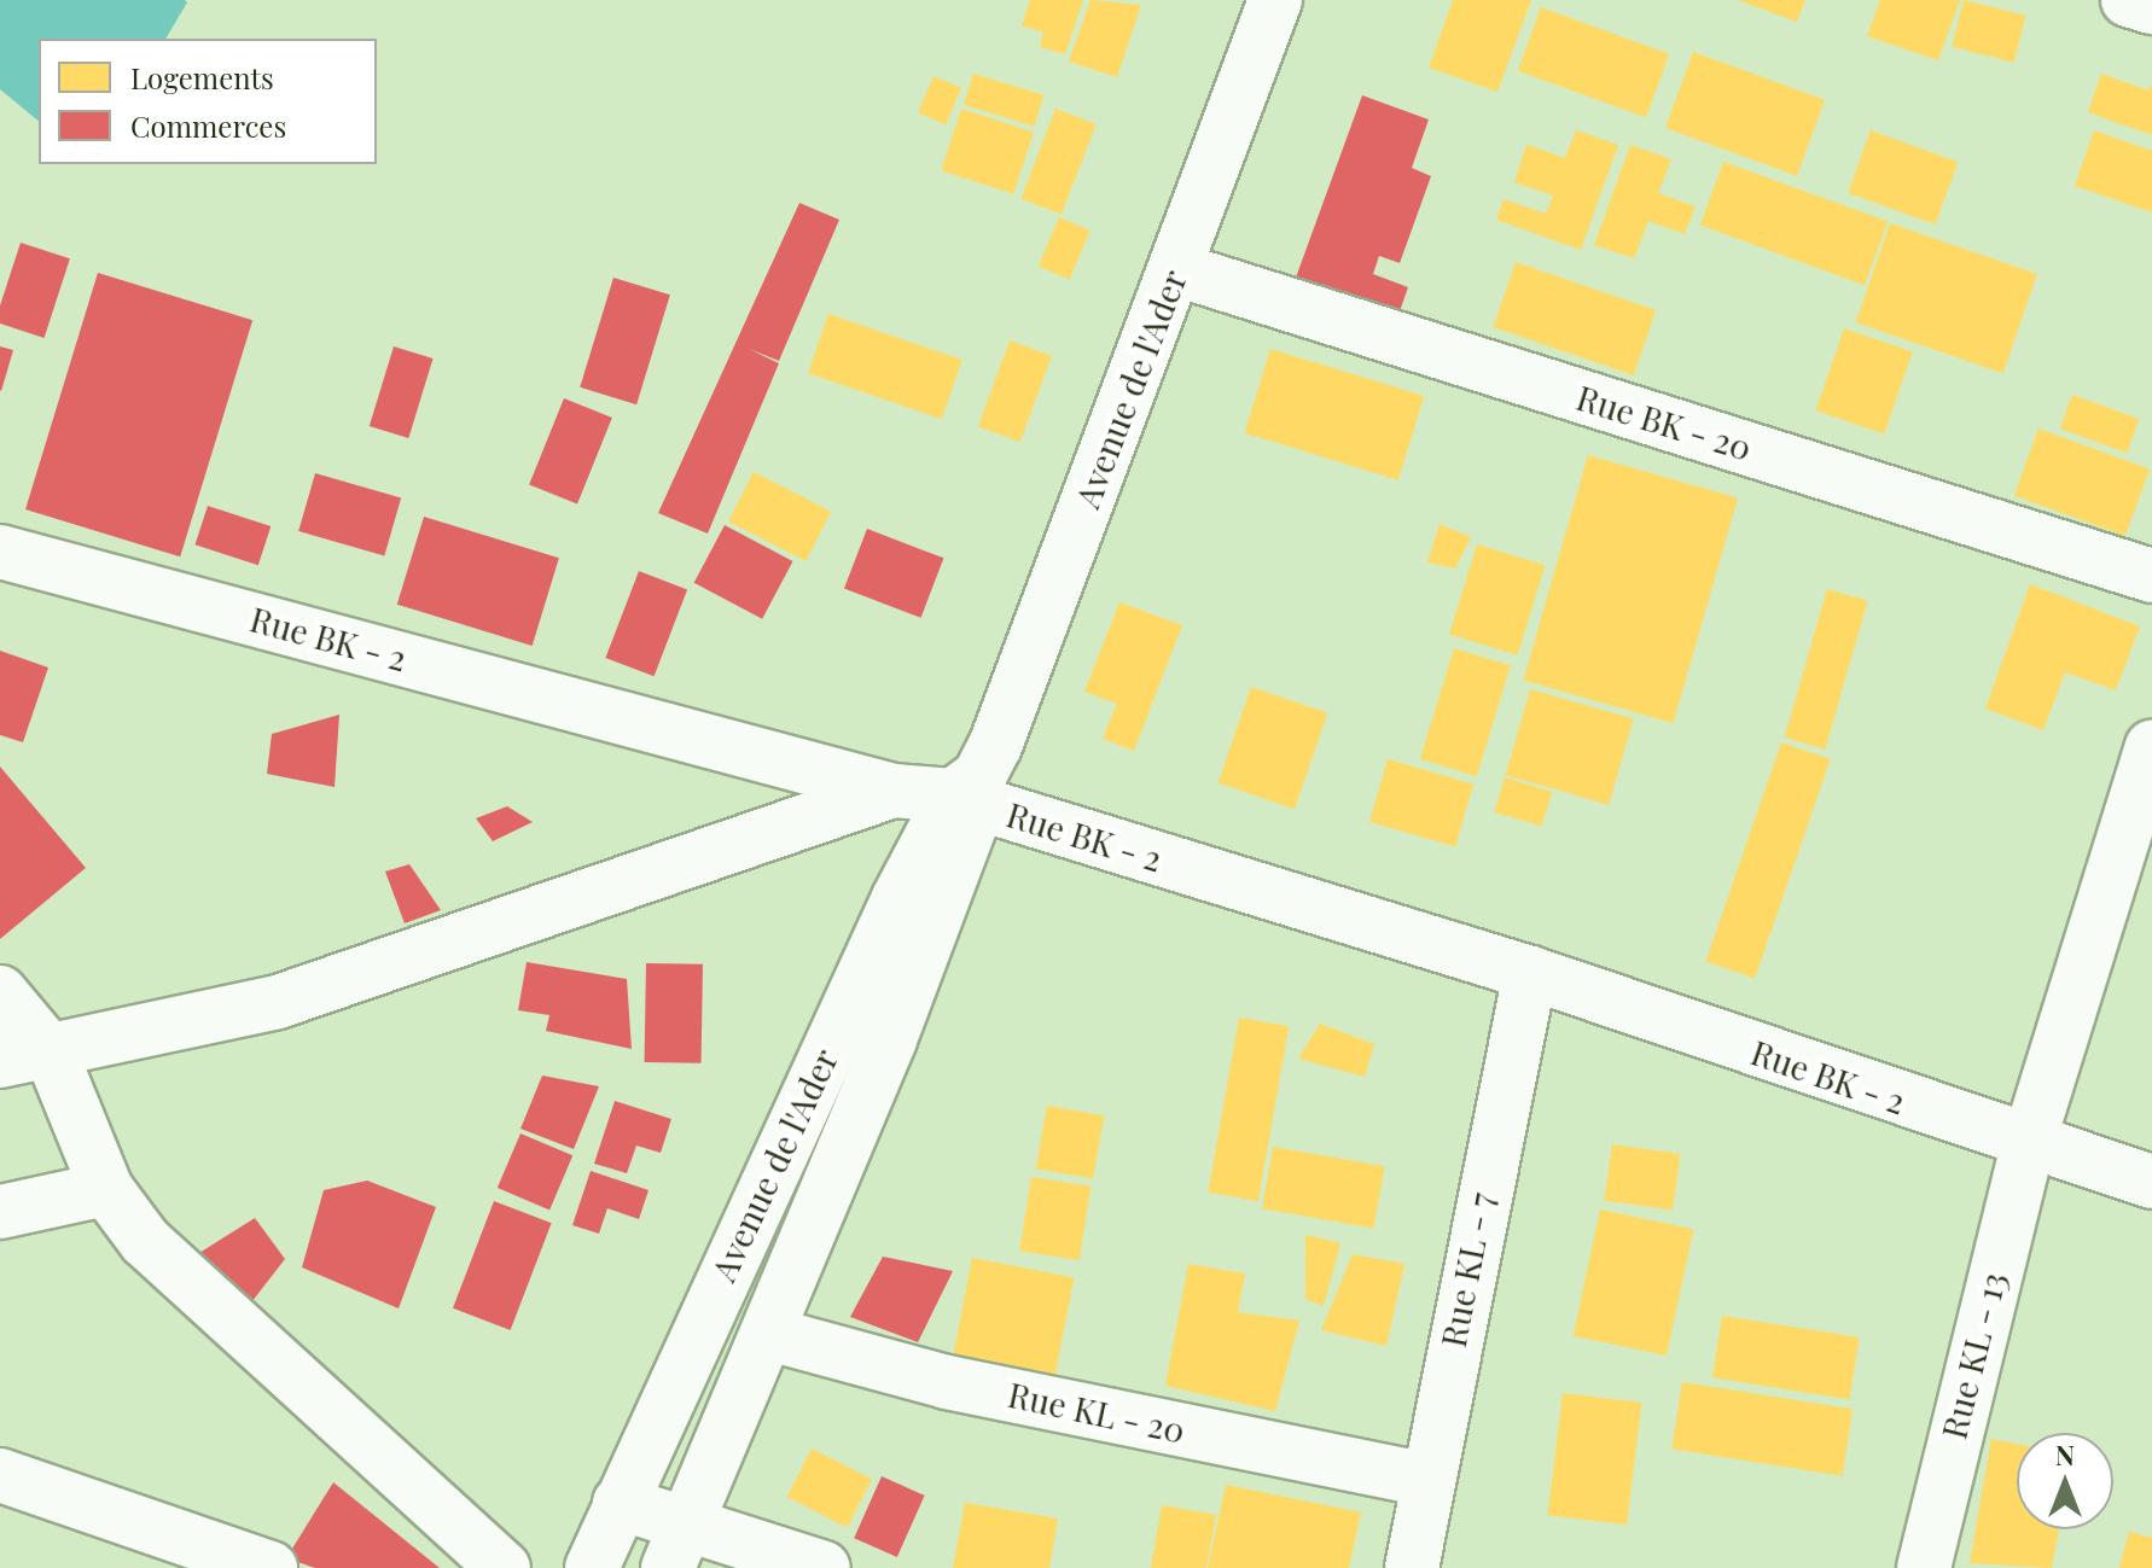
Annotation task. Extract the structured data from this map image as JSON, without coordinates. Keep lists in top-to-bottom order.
{
  "streets": {
    "street": [
      "Avenue de l'Ader",
      "Rue BK - 20",
      "Rue BK - 2",
      "Rue KL - 7",
      "Rue KL - 13",
      "Rue KL - 20"
    ]
  },
  "crossings": [
    ["Avenue de l'Ader", "Rue BK - 20"],
    ["Avenue de l'Ader", "Rue BK - 2"],
    ["Avenue de l'Ader", "Rue KL - 20"],
    ["Rue BK - 2", "Rue KL - 7"],
    ["Rue BK - 2", "Rue KL - 13"],
    ["Rue KL - 7", "Rue KL - 20"]
  ],
  "legend": ["Logements", "Commerces"],
  "north": "top"
}
